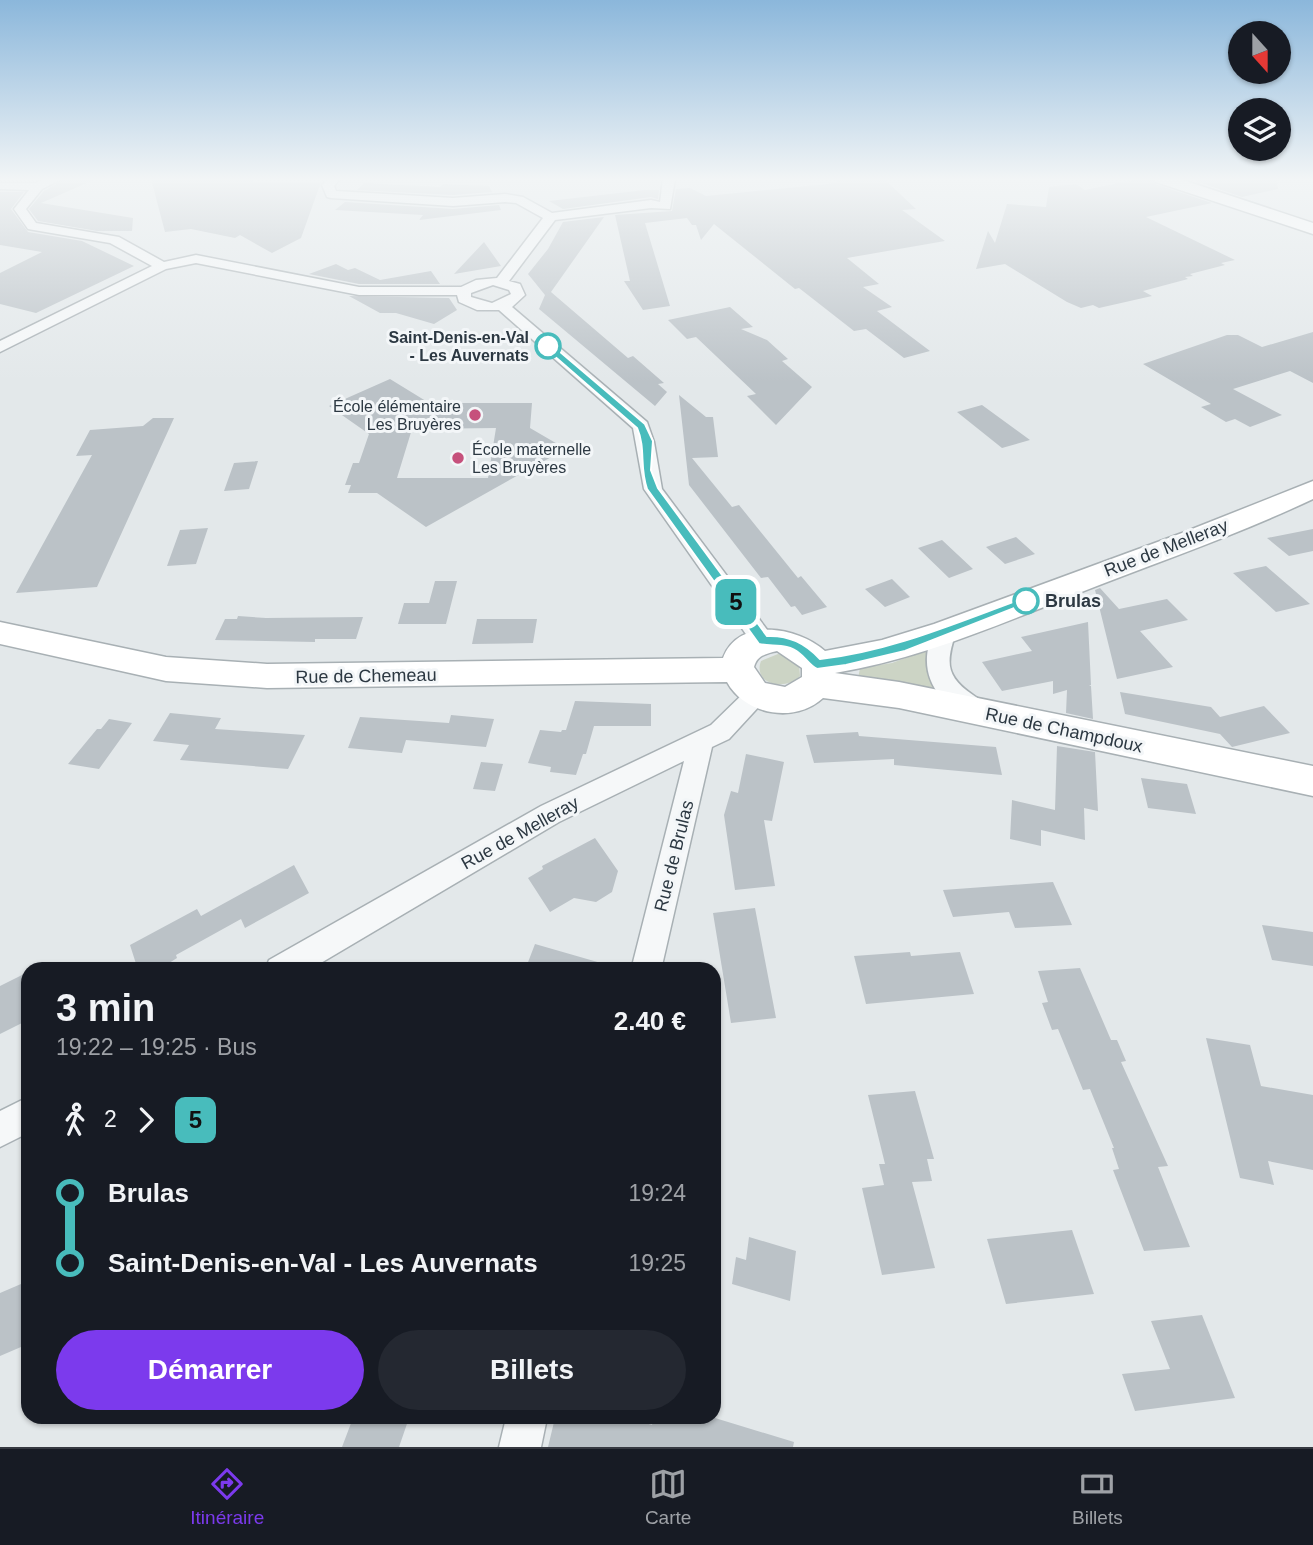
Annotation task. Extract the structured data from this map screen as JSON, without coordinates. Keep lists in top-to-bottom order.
{
  "streets": {
    "street": [
      "Rue de Melleray",
      "Rue de Chemeau",
      "Rue de Champdoux",
      "Rue de Brulas"
    ]
  },
  "crossings": [
    ["Rue de Melleray", "Rue de Chemeau"],
    ["Rue de Melleray", "Rue de Champdoux"],
    ["Rue de Melleray", "Rue de Brulas"],
    ["Rue de Chemeau", "Rue de Champdoux"]
  ],
  "places": [
    "Saint-Denis-en-Val - Les Auvernats",
    "École élémentaire Les Bruyères",
    "École maternelle Les Bruyères",
    "Brulas"
  ],
  "lines": ["bus line 5"],
  "north": "bottom",
  "page": {
    "on_map": "5",
    "heading": ["3 min", "19:22 – 19:25 · Bus", "2.40 €"],
    "legs": ["2", "5"],
    "list": [
      {
        "name": "Brulas",
        "value": "19:24"
      },
      {
        "name": "Saint-Denis-en-Val - Les Auvernats",
        "value": "19:25"
      }
    ],
    "buttons": ["Démarrer", "Billets"],
    "tabs": ["Itinéraire", "Carte", "Billets"]
  }
}
